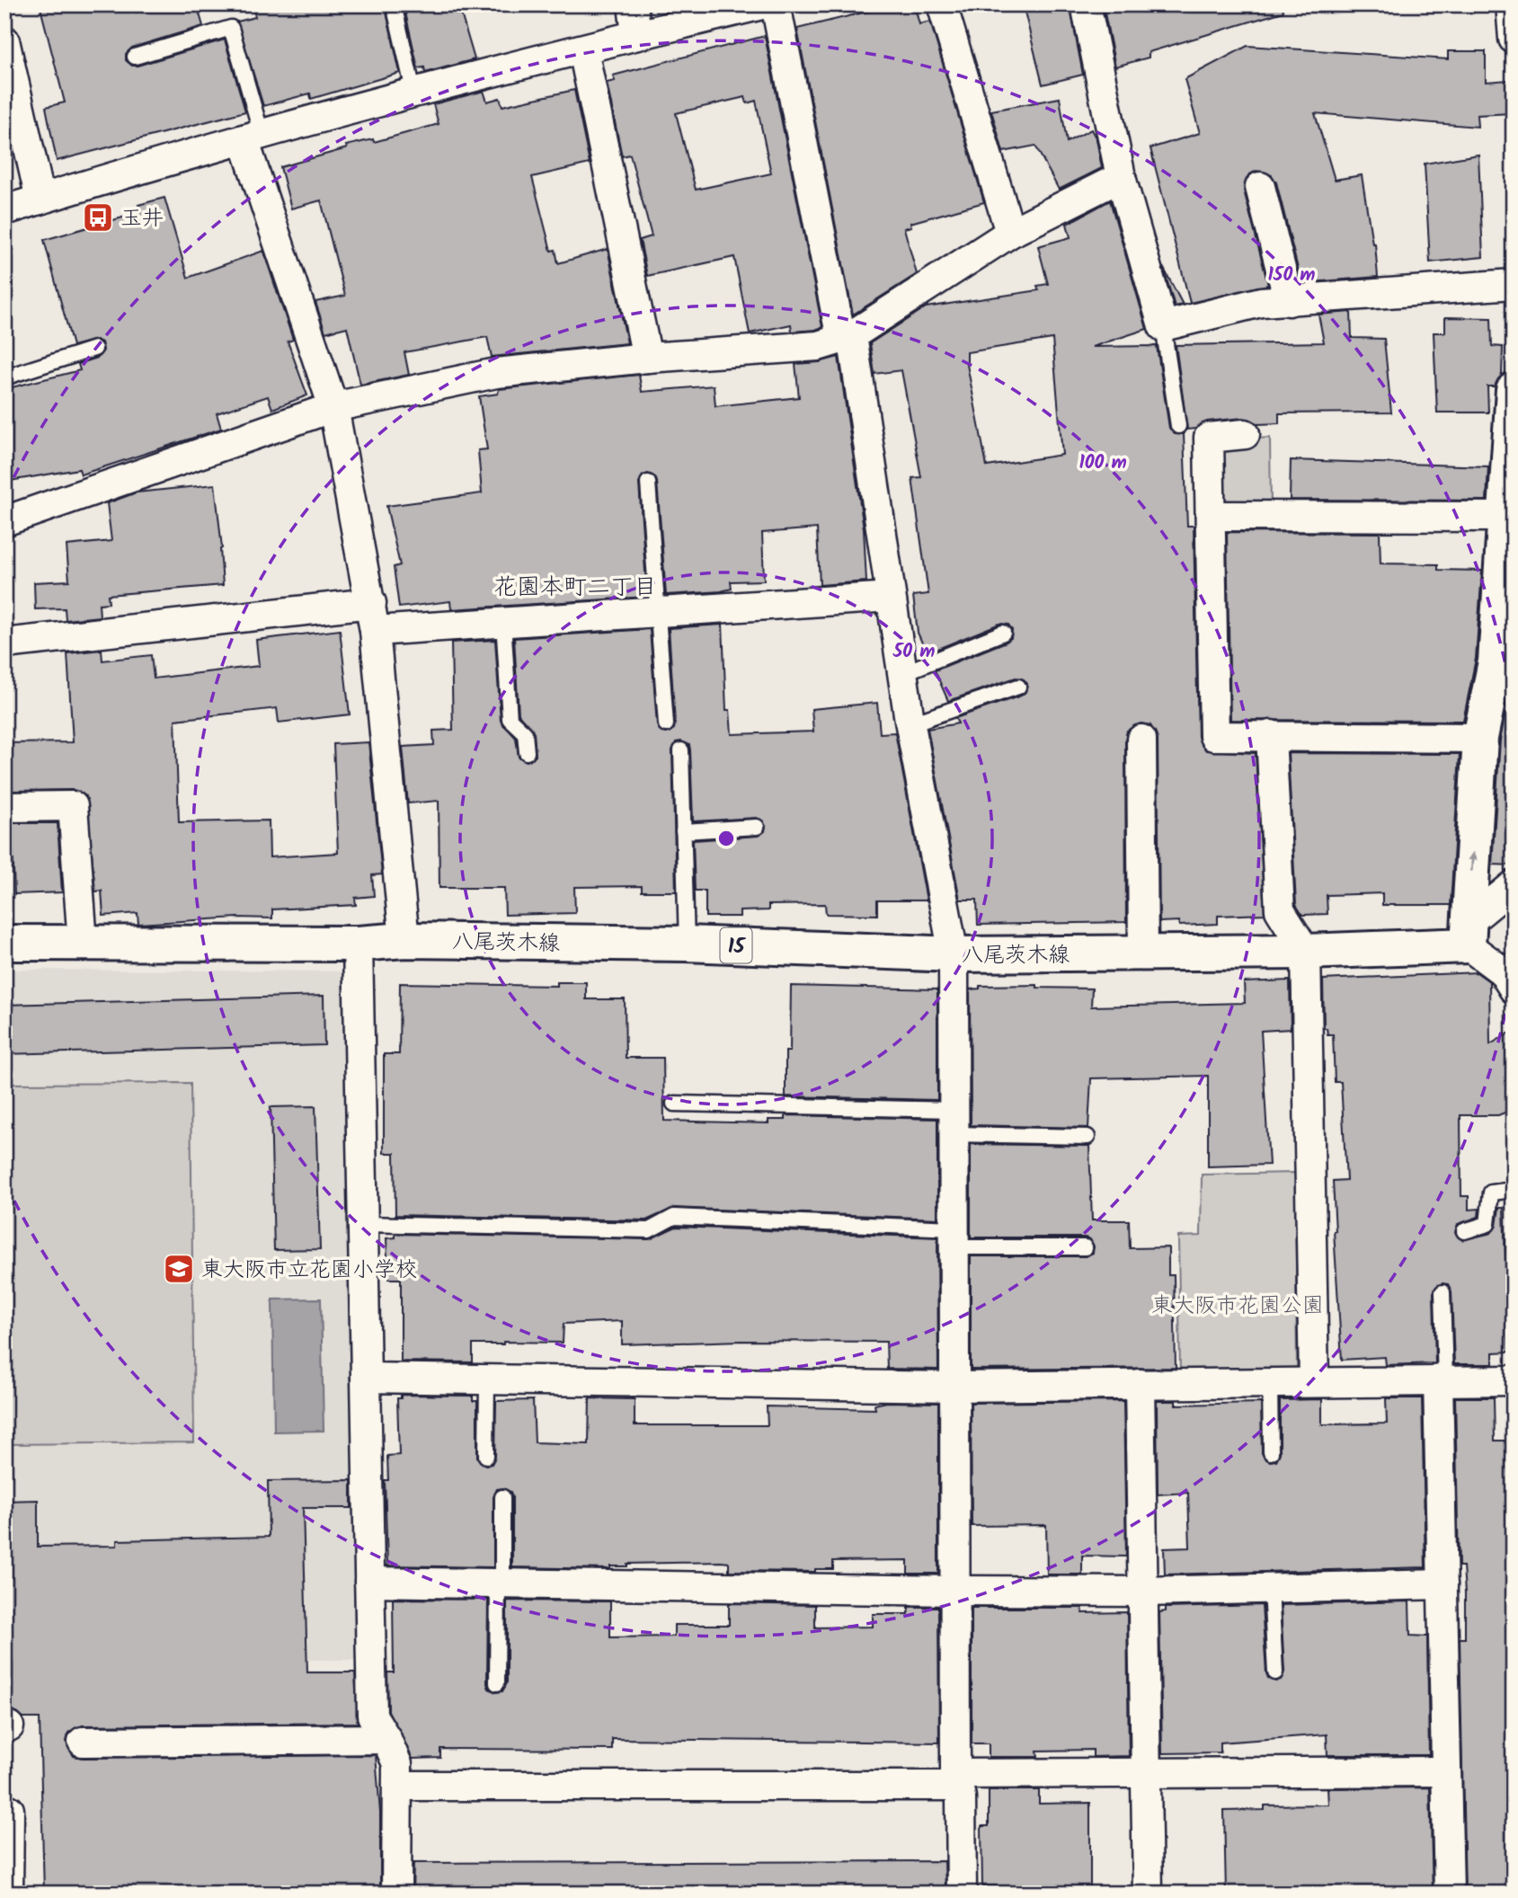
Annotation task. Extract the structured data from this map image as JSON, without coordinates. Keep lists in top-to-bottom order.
{
  "streets": {
    "main road": ["八尾茨木線", "15"]
  },
  "districts": ["花園本町二丁目"],
  "parks": ["東大阪市花園公園"],
  "places": {
    "bus stop": ["玉井"],
    "school or university": ["東大阪市立花園小学校"]
  },
  "rings": ["150 m", "100 m", "50 m"]
}
